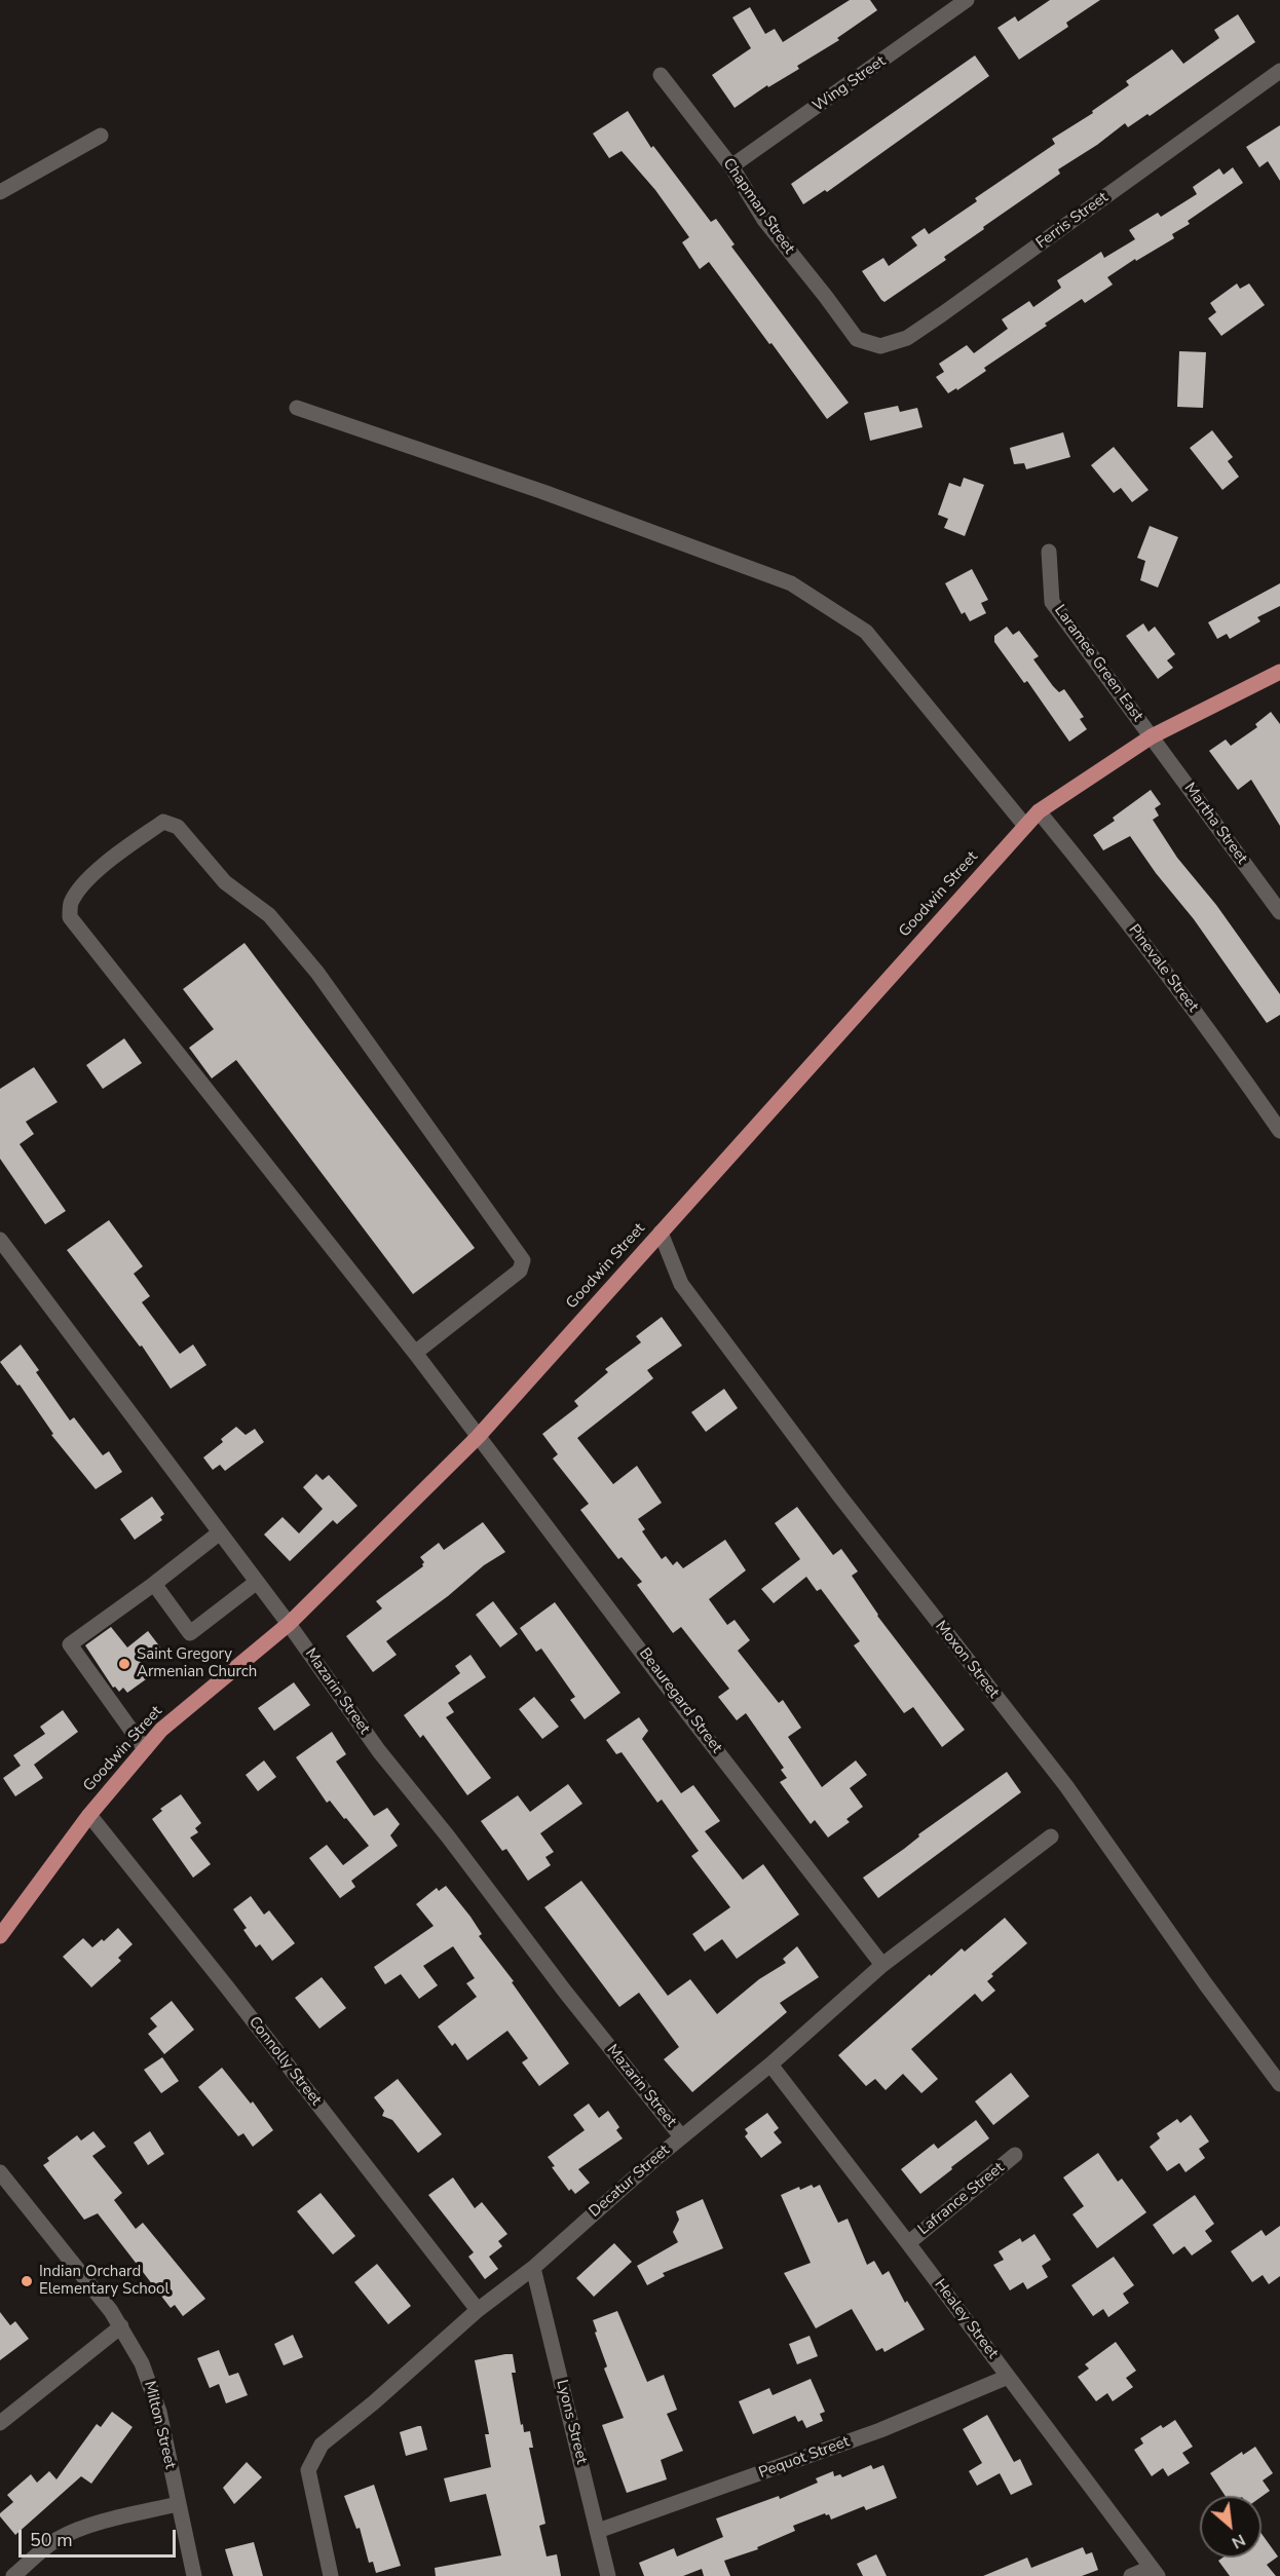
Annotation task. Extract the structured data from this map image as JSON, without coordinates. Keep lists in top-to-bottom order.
{
  "streets": {
    "main road": ["Goodwin Street"],
    "street": [
      "Wing Street",
      "Chapman Street",
      "Ferris Street",
      "Laramee Green East",
      "Martha Street",
      "Pinevale Street",
      "Moxon Street",
      "Mazarin Street",
      "Beauregard Street",
      "Connolly Street",
      "Decatur Street",
      "Lafrance Street",
      "Healey Street",
      "Lyons Street",
      "Milton Street",
      "Pequot Street"
    ]
  },
  "crossings": [
    ["Wing Street", "Chapman Street"],
    ["Chapman Street", "Ferris Street"],
    ["Laramee Green East", "Martha Street"],
    ["Laramee Green East", "Goodwin Street"],
    ["Martha Street", "Goodwin Street"],
    ["Goodwin Street", "Pinevale Street"],
    ["Goodwin Street", "Moxon Street"],
    ["Goodwin Street", "Mazarin Street"],
    ["Goodwin Street", "Beauregard Street"],
    ["Goodwin Street", "Connolly Street"],
    ["Mazarin Street", "Decatur Street"],
    ["Beauregard Street", "Decatur Street"],
    ["Connolly Street", "Decatur Street"],
    ["Decatur Street", "Healey Street"],
    ["Decatur Street", "Lyons Street"],
    ["Lafrance Street", "Healey Street"],
    ["Healey Street", "Pequot Street"],
    ["Lyons Street", "Pequot Street"]
  ],
  "places": ["Saint Gregory Armenian Church", "Indian Orchard Elementary School"],
  "scale_bar": "50 m",
  "north": "bottom right"
}
